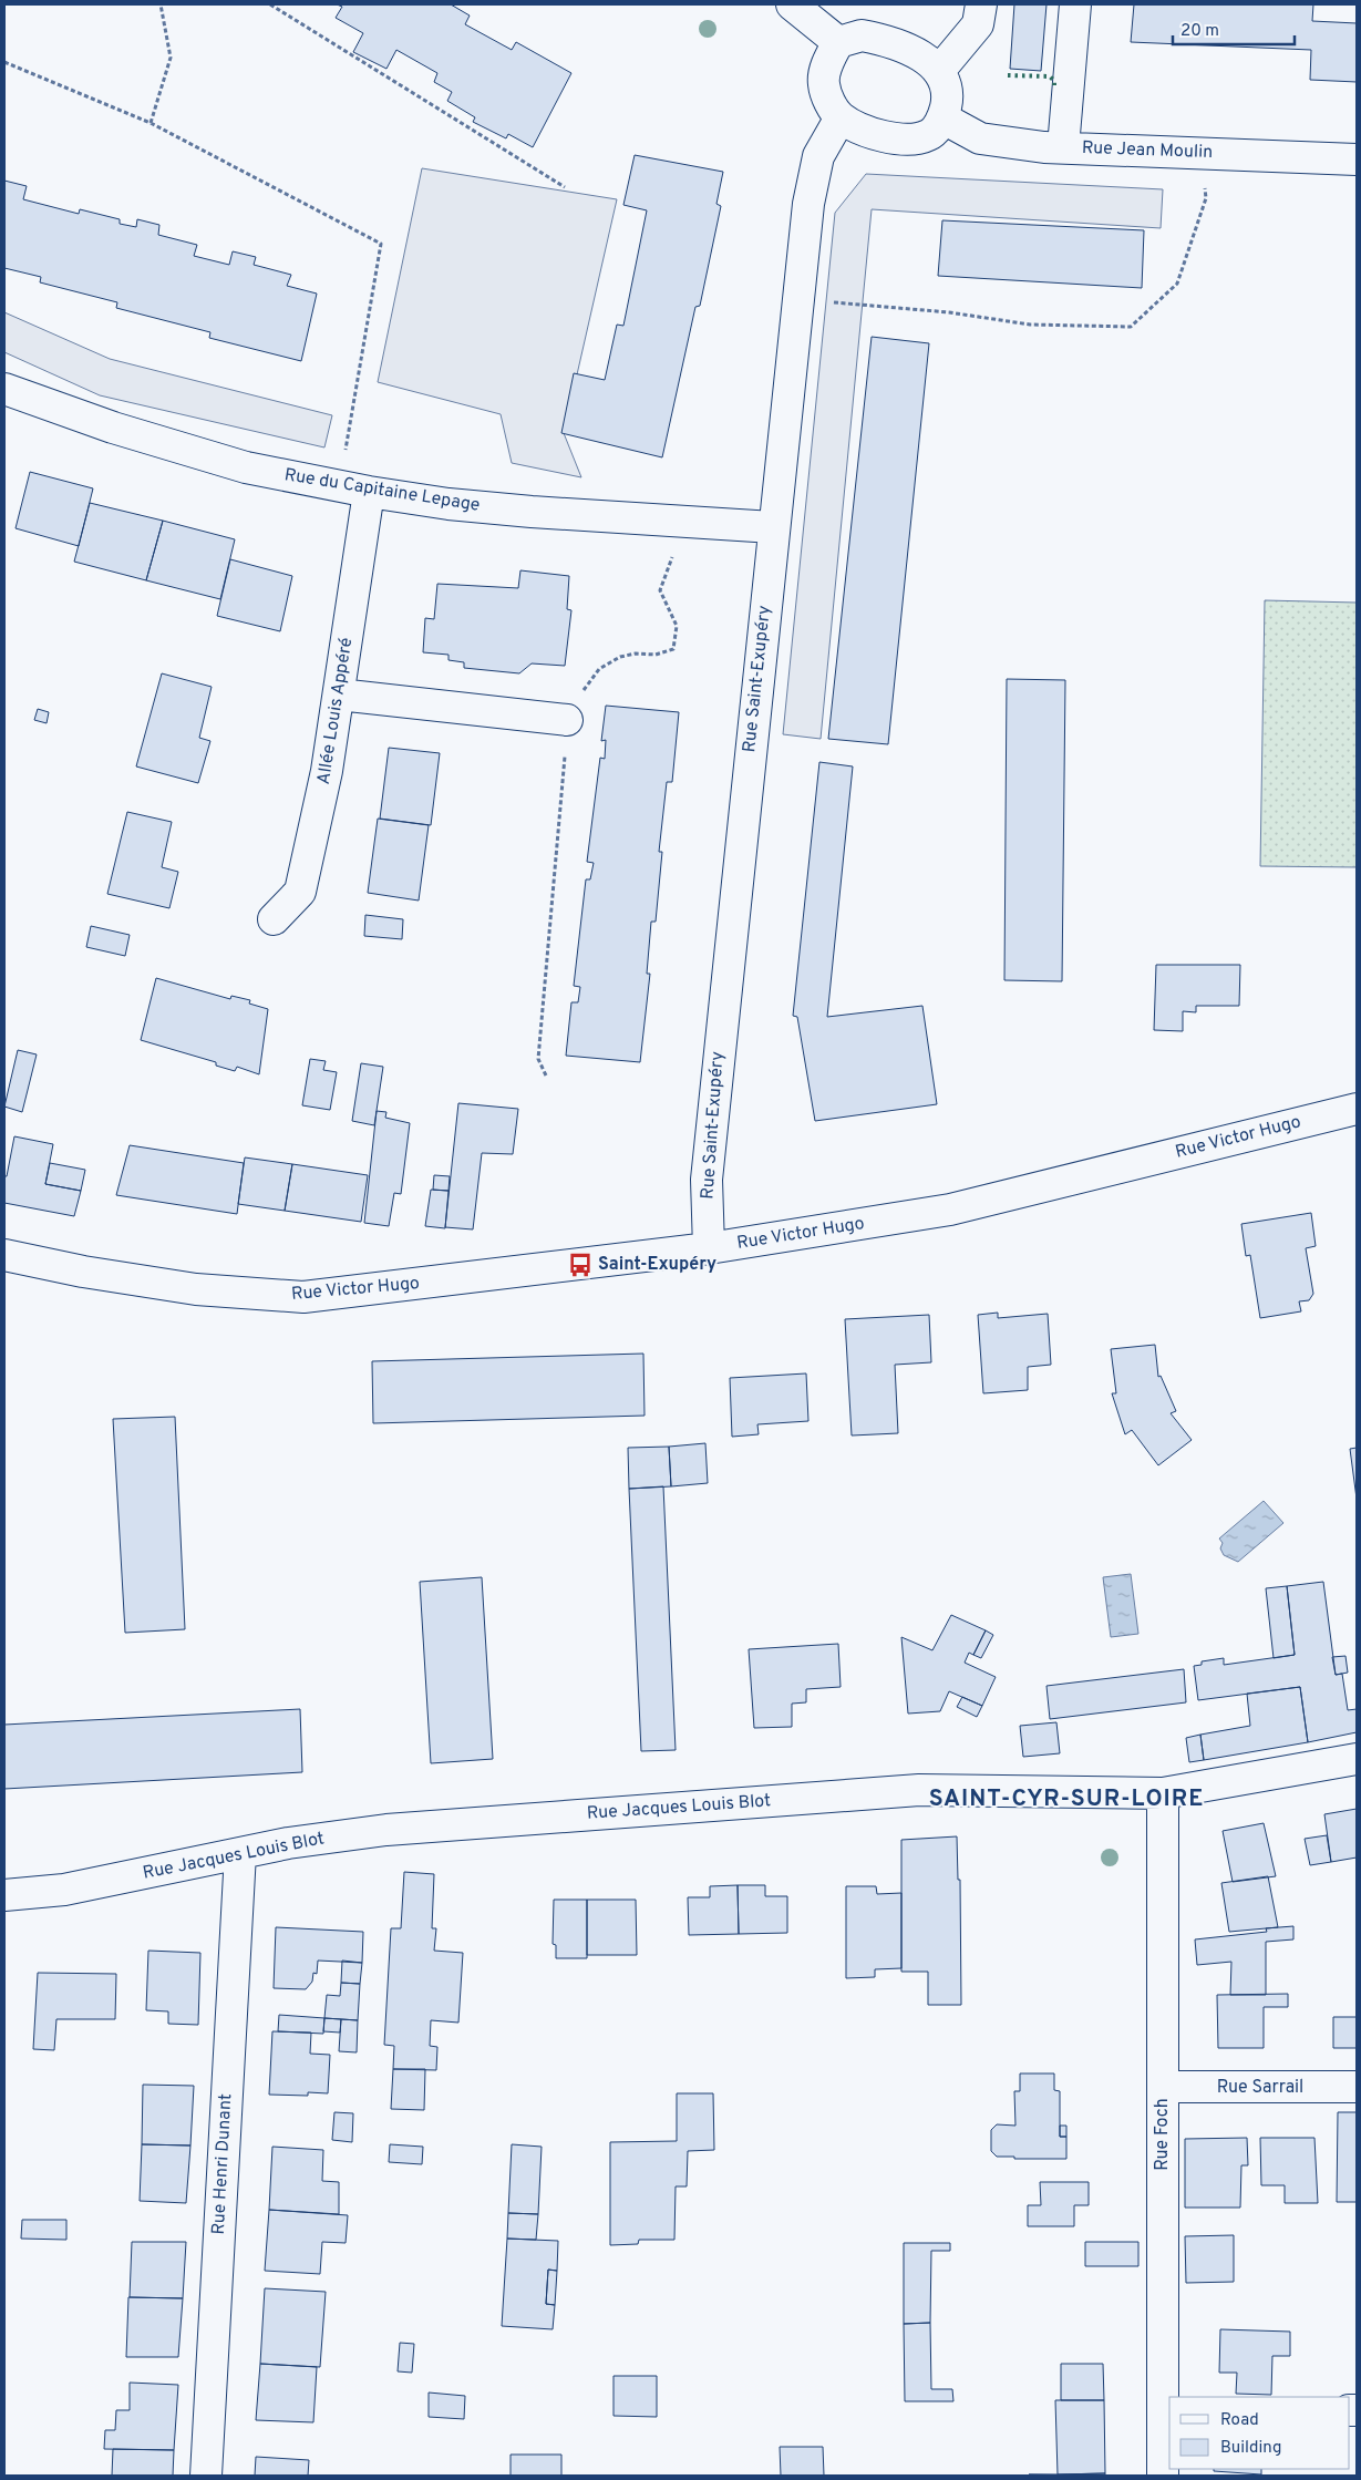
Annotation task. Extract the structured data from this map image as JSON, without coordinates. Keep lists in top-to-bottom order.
{
  "streets": {
    "street": [
      "Rue Jean Moulin",
      "Rue du Capitaine Lepage",
      "Rue Saint-Exupéry",
      "Allée Louis Appéré",
      "Rue Victor Hugo",
      "Rue Jacques Louis Blot",
      "Rue Sarrail",
      "Rue Foch",
      "Rue Henri Dunant"
    ]
  },
  "crossings": [
    ["Rue Jean Moulin", "Rue Saint-Exupéry"],
    ["Rue du Capitaine Lepage", "Rue Saint-Exupéry"],
    ["Rue du Capitaine Lepage", "Allée Louis Appéré"],
    ["Rue Saint-Exupéry", "Rue Victor Hugo"],
    ["Rue Jacques Louis Blot", "Rue Foch"],
    ["Rue Jacques Louis Blot", "Rue Henri Dunant"],
    ["Rue Sarrail", "Rue Foch"]
  ],
  "districts": ["SAINT-CYR-SUR-LOIRE"],
  "places": {
    "bus stop": ["Saint-Exupéry"]
  },
  "legend": ["Road", "Building"],
  "scale_bar": "20 m"
}
